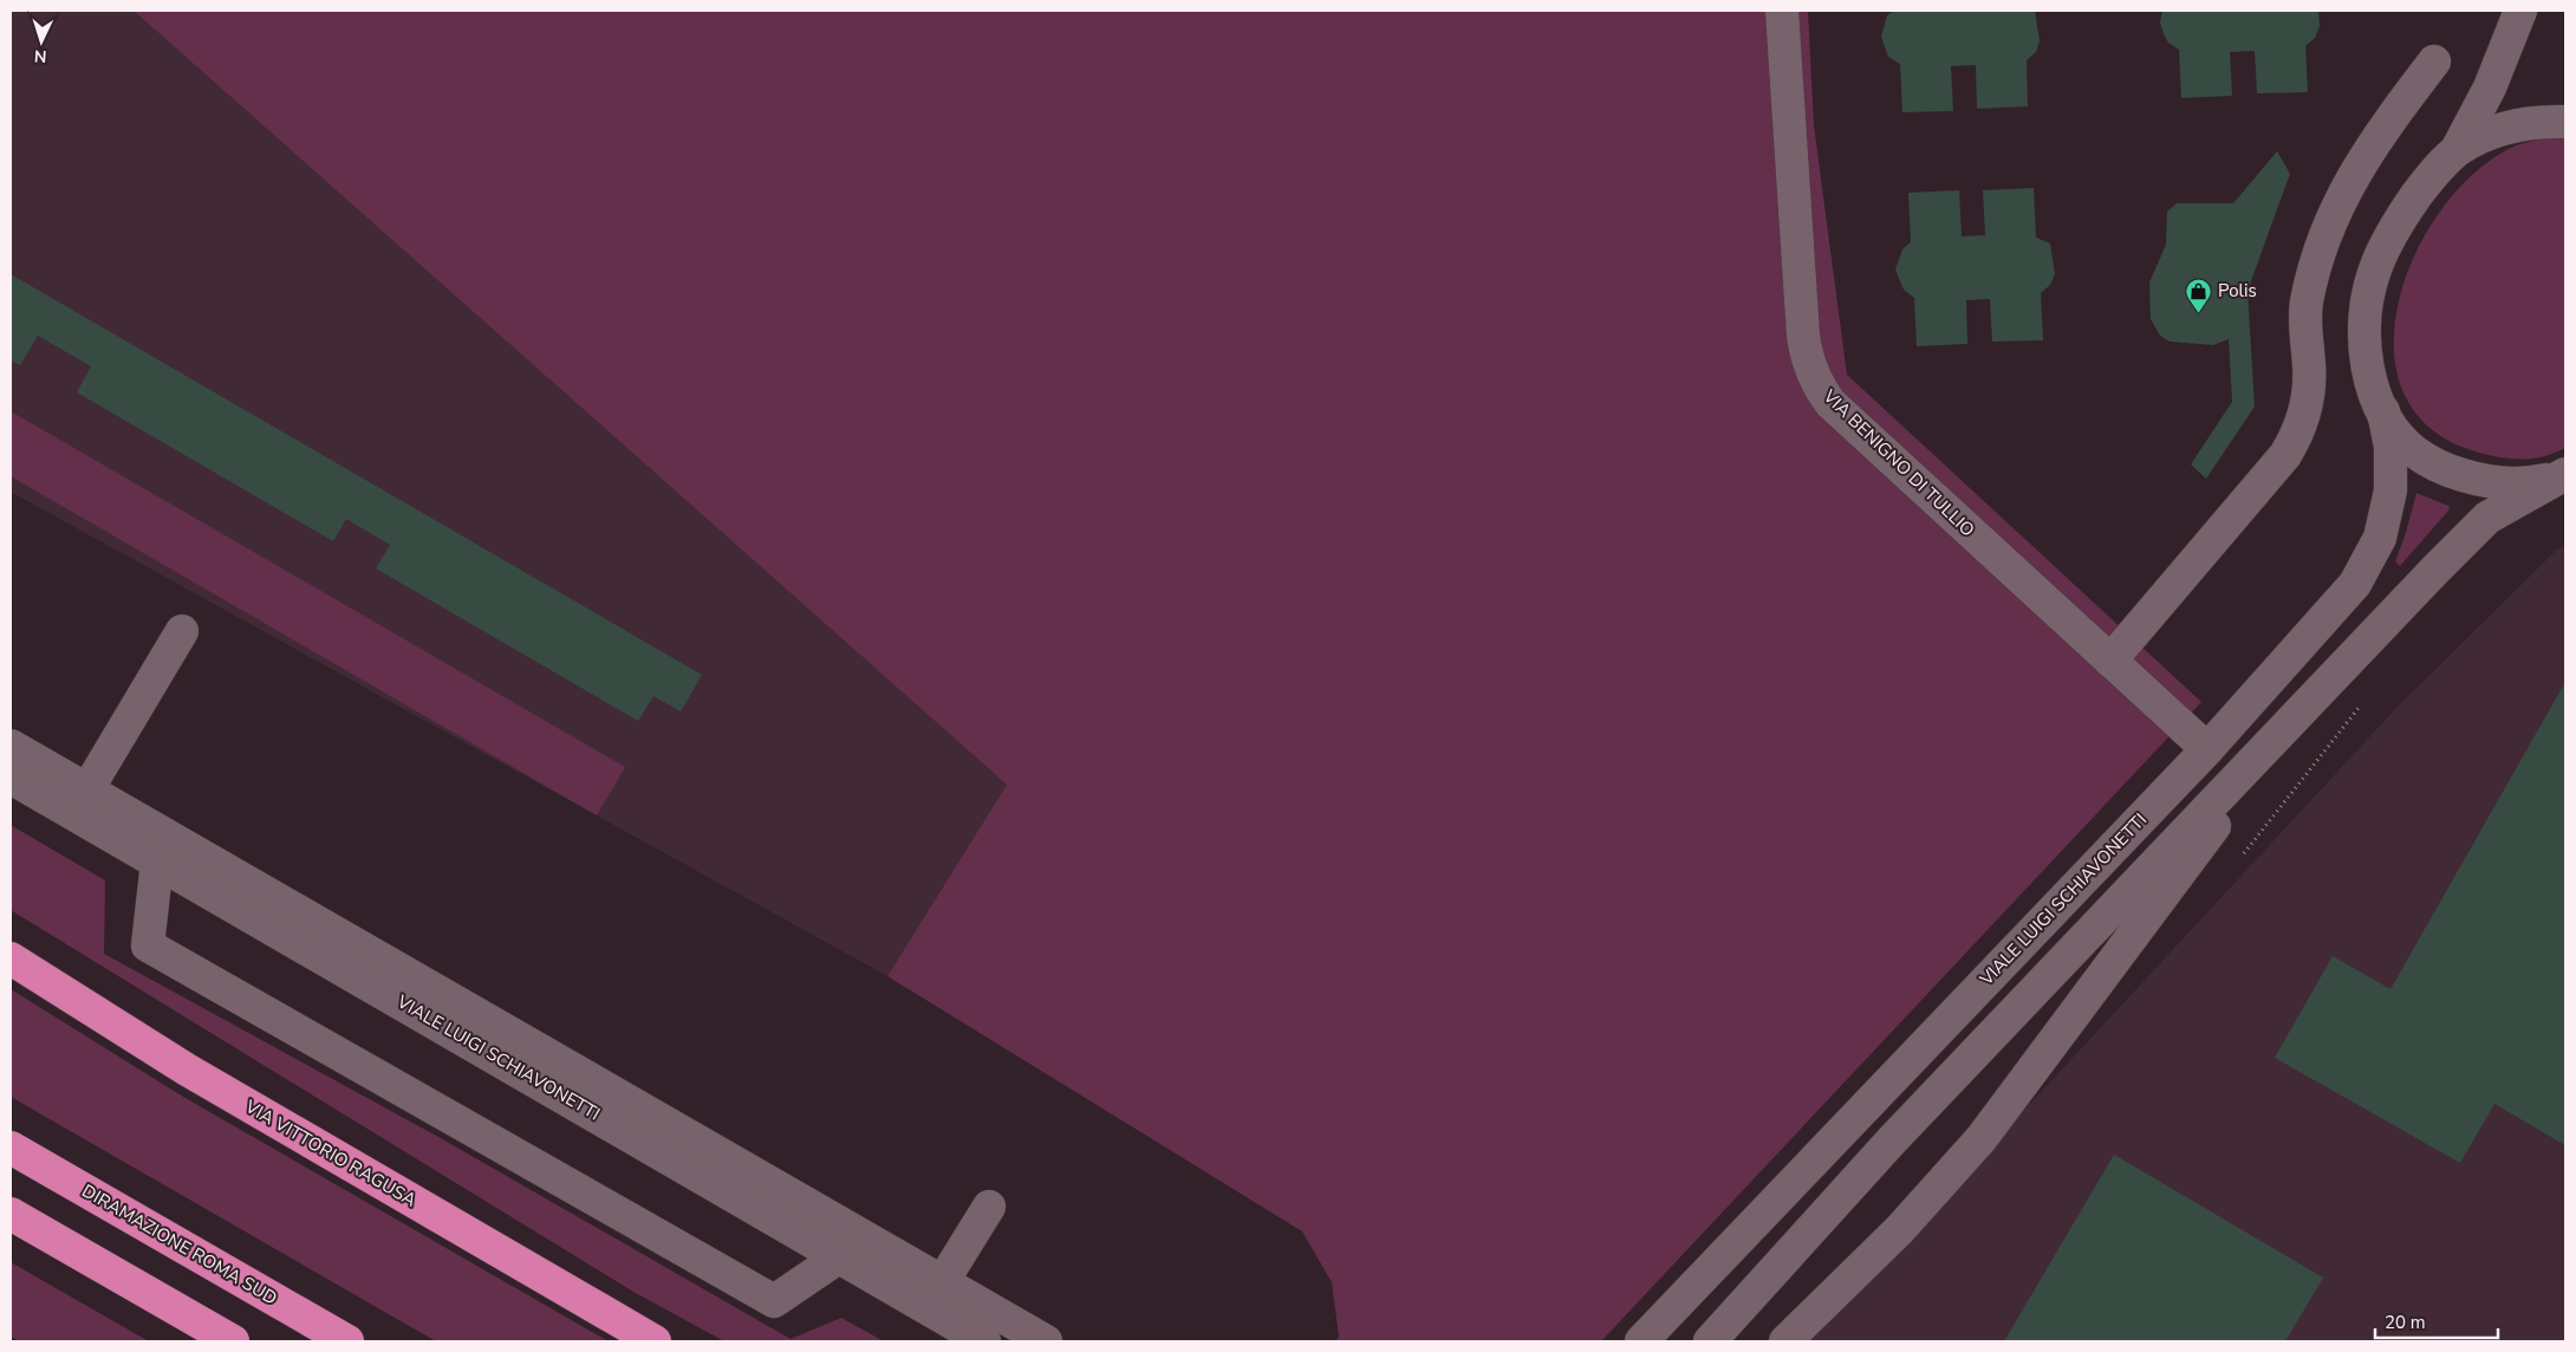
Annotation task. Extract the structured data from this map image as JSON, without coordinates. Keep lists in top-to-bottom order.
{
  "streets": {
    "highway": ["VIA VITTORIO RAGUSA", "DIRAMAZIONE ROMA SUD"],
    "street": ["VIA BENIGNO DI TULLIO", "VIALE LUIGI SCHIAVONETTI"]
  },
  "crossings": [
    ["VIA BENIGNO DI TULLIO", "VIALE LUIGI SCHIAVONETTI"]
  ],
  "places": {
    "shop": ["Polis"]
  },
  "scale_bar": "20 m",
  "north": "bottom"
}
